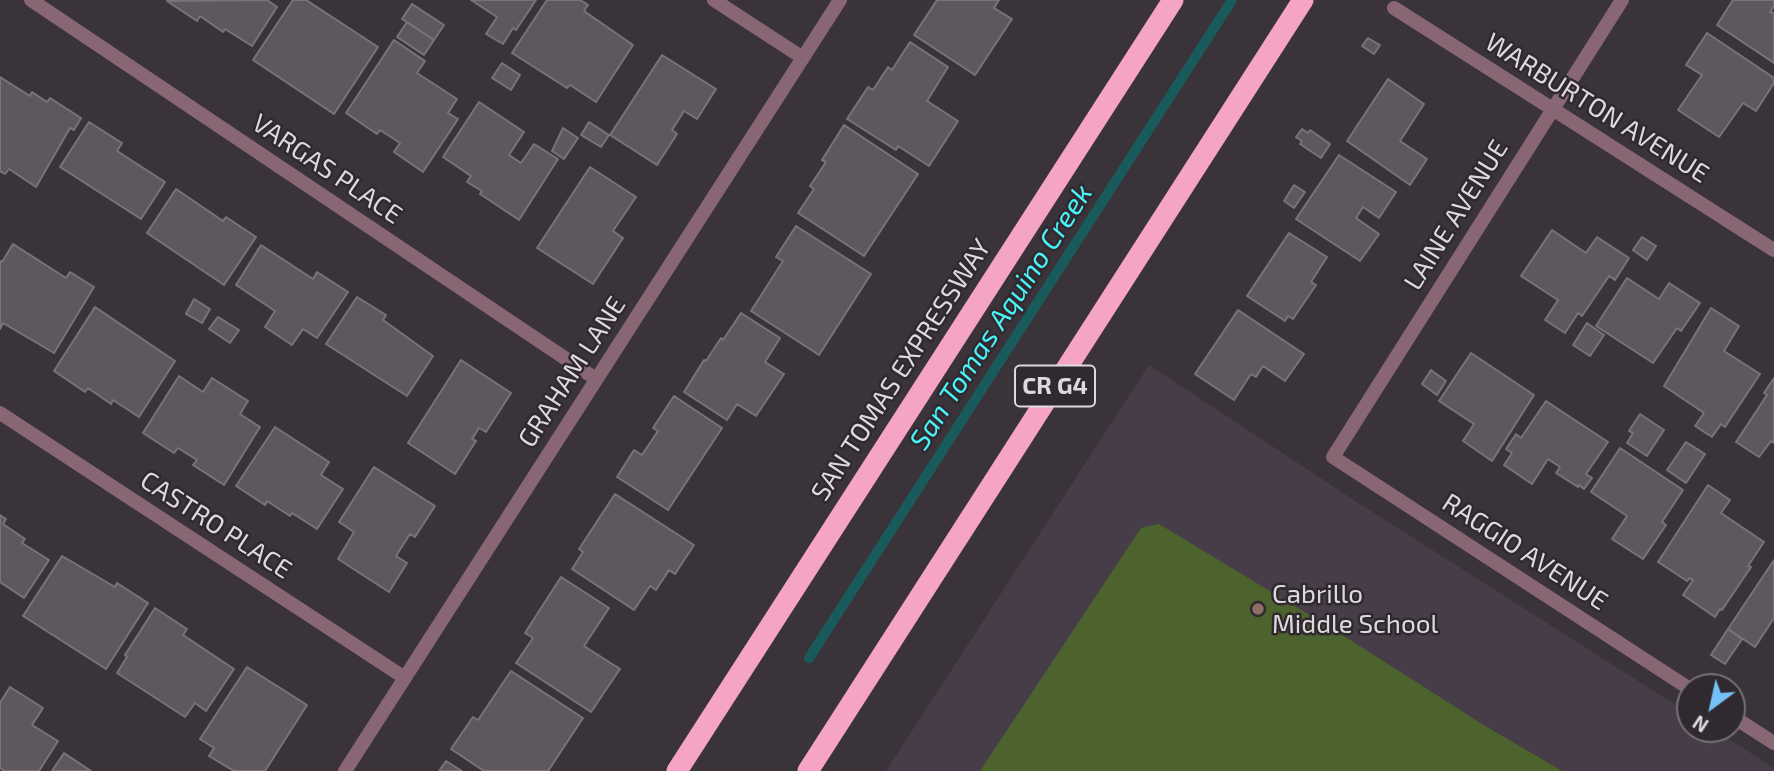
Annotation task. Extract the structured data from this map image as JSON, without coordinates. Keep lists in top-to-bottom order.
{
  "streets": {
    "highway": ["SAN TOMAS EXPRESSWAY", "CR G4"],
    "street": [
      "WARBURTON AVENUE",
      "VARGAS PLACE",
      "LAINE AVENUE",
      "GRAHAM LANE",
      "CASTRO PLACE",
      "RAGGIO AVENUE"
    ]
  },
  "crossings": [
    ["WARBURTON AVENUE", "LAINE AVENUE"],
    ["VARGAS PLACE", "GRAHAM LANE"],
    ["LAINE AVENUE", "RAGGIO AVENUE"],
    ["GRAHAM LANE", "CASTRO PLACE"]
  ],
  "water": ["San Tomas Aquino Creek"],
  "places": ["Cabrillo Middle School"],
  "north": "bottom left"
}
